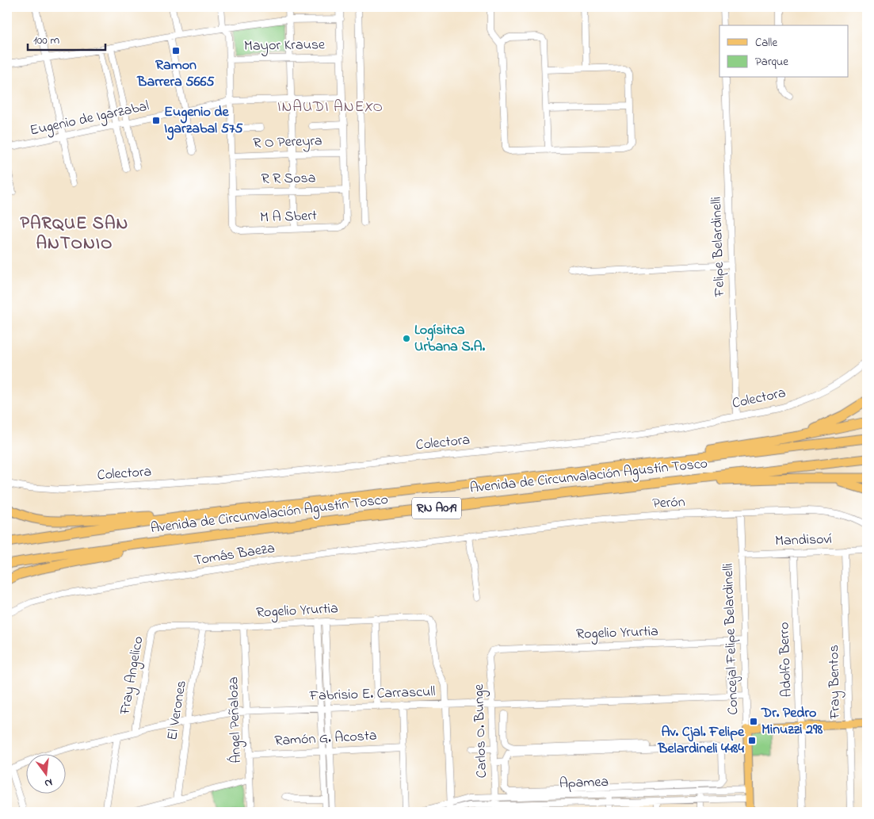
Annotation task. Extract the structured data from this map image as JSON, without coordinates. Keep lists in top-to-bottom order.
{
  "streets": {
    "highway": ["Avenida de Circunvalación Agustín Tosco", "RN A019"],
    "main road": ["Concejal Felipe Belardinelli"],
    "street": [
      "Mayor Krause",
      "Eugenio de Igarzabal",
      "R O Pereyra",
      "R R Sosa",
      "M A Sbert",
      "Felipe Belardinelli",
      "Colectora",
      "Perón",
      "Mandisoví",
      "Tomás Baeza",
      "Rogelio Yrurtia",
      "Adolfo Berro",
      "Fray Angelico",
      "Fray Bentos",
      "Fabrisio E. Carrascull",
      "El Verones",
      "Ángel Peñaloza",
      "Carlos O. Bunge",
      "Ramón G. Acosta",
      "Apamea"
    ]
  },
  "crossings": [
    ["R R Sosa", "M A Sbert"],
    ["Felipe Belardinelli", "Colectora"],
    ["Perón", "Tomás Baeza"],
    ["Perón", "Concejal Felipe Belardinelli"],
    ["Mandisoví", "Concejal Felipe Belardinelli"],
    ["Mandisoví", "Adolfo Berro"],
    ["Mandisoví", "Fray Bentos"],
    ["Rogelio Yrurtia", "Concejal Felipe Belardinelli"],
    ["Rogelio Yrurtia", "Fray Angelico"],
    ["Rogelio Yrurtia", "Fabrisio E. Carrascull"],
    ["Rogelio Yrurtia", "El Verones"],
    ["Rogelio Yrurtia", "Ángel Peñaloza"],
    ["Rogelio Yrurtia", "Carlos O. Bunge"],
    ["Concejal Felipe Belardinelli", "Fabrisio E. Carrascull"],
    ["Concejal Felipe Belardinelli", "Apamea"],
    ["Fray Angelico", "Fabrisio E. Carrascull"],
    ["Fabrisio E. Carrascull", "El Verones"],
    ["Fabrisio E. Carrascull", "Ángel Peñaloza"],
    ["Fabrisio E. Carrascull", "Carlos O. Bunge"],
    ["Ángel Peñaloza", "Ramón G. Acosta"],
    ["Carlos O. Bunge", "Apamea"]
  ],
  "districts": ["INAUDI ANEXO", "PARQUE SAN ANTONIO"],
  "places": {
    "transit": [
      "Ramon Barrera 5665",
      "Eugenio de Igarzabal 575",
      "Dr. Pedro Minuzzi 298",
      "Av. Cjal. Felipe Belardineli 4484"
    ],
    "other": ["Logísitca Urbana S.A."]
  },
  "legend": ["Calle", "Parque"],
  "scale_bar": "100 m",
  "north": "bottom"
}
